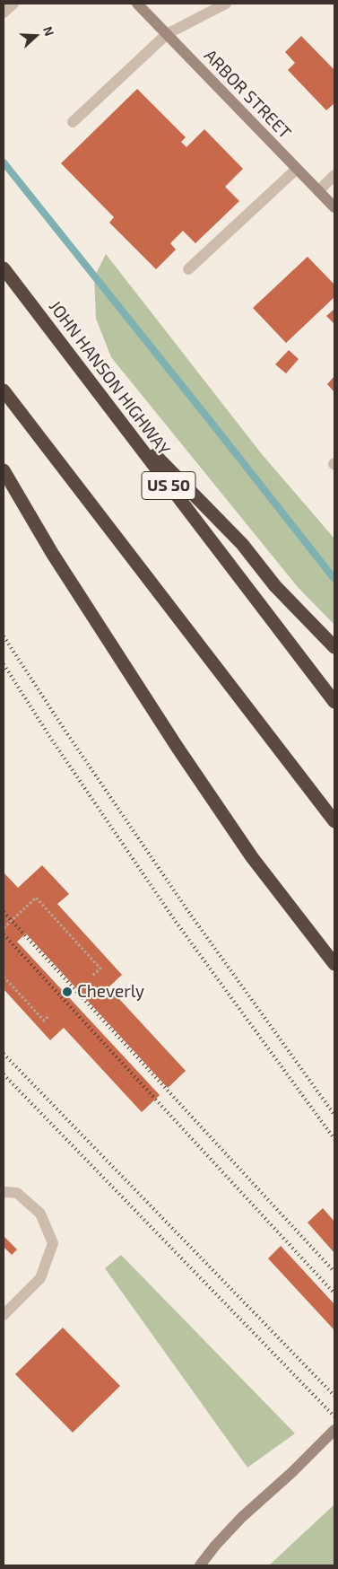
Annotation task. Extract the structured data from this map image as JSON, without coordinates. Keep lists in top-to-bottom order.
{
  "streets": {
    "highway": ["JOHN HANSON HIGHWAY", "US 50"],
    "main road": ["ARBOR STREET"]
  },
  "places": ["Cheverly"],
  "north": "right"
}
